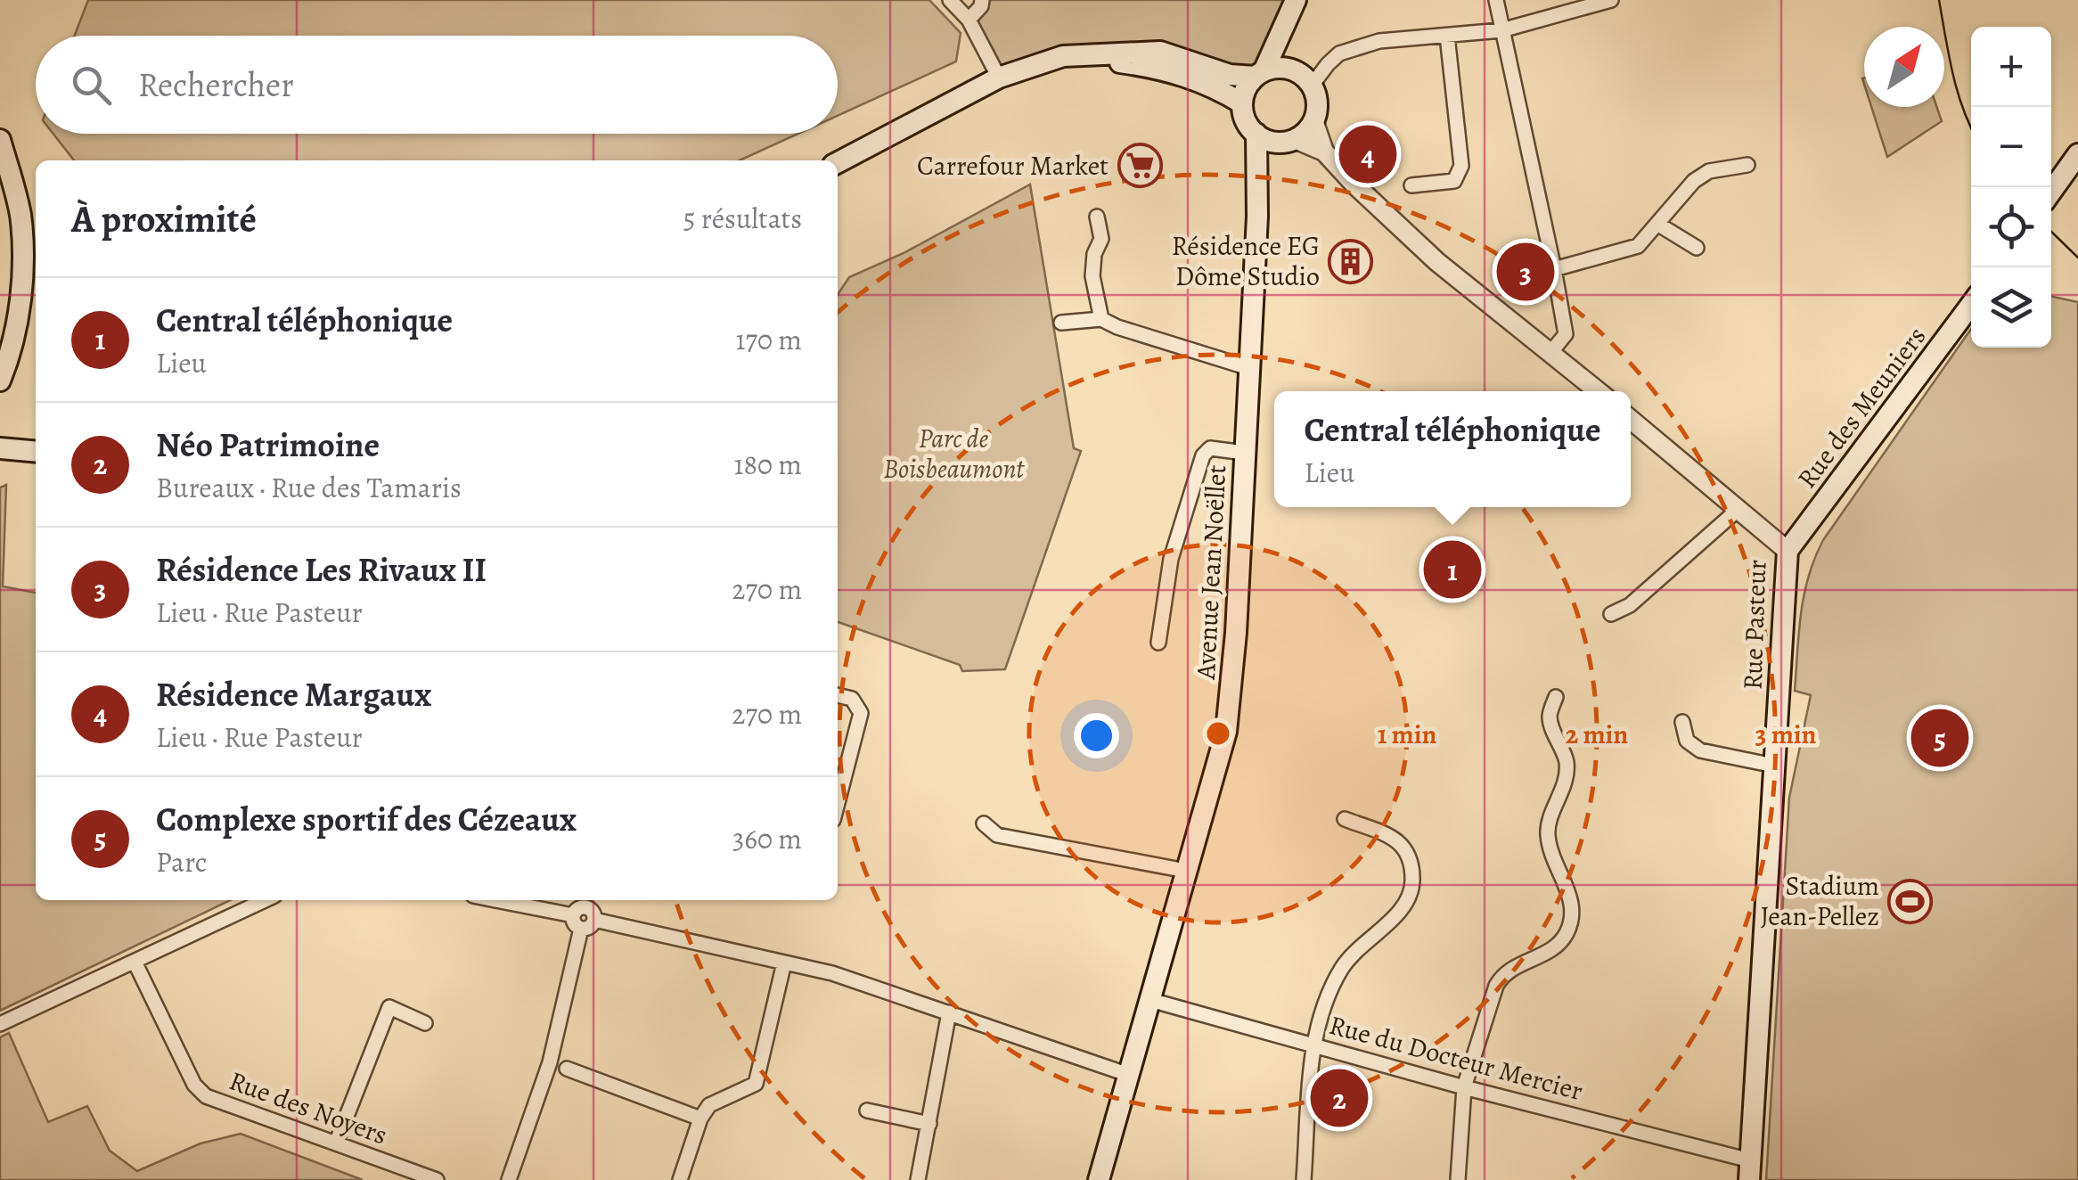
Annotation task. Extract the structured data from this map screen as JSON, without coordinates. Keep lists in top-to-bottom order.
{
  "streets": {
    "main road": ["Rue des Meuniers", "Avenue Jean Noëllet", "Rue Pasteur"],
    "street": ["Rue du Docteur Mercier", "Rue des Noyers"]
  },
  "crossings": [
    ["Rue des Meuniers", "Rue Pasteur"],
    ["Avenue Jean Noëllet", "Rue du Docteur Mercier"],
    ["Rue Pasteur", "Rue du Docteur Mercier"]
  ],
  "parks": ["Parc de Boisbeaumont"],
  "places": {
    "supermarket": ["Carrefour Market"],
    "building": ["Résidence EG Dôme Studio"],
    "sports": ["Stadium Jean-Pellez"]
  },
  "north": "top right",
  "page": {
    "map_buttons": ["+", "−"],
    "search": "Rechercher",
    "pins": [
      "4",
      "3",
      "1",
      "5",
      "2"
    ],
    "heading": ["À proximité", "5 résultats"],
    "list": [
      {
        "mark": "1",
        "name": "Central téléphonique",
        "note": "Lieu",
        "value": "170 m"
      },
      {
        "mark": "2",
        "name": "Néo Patrimoine",
        "note": "Bureaux · Rue des Tamaris",
        "value": "180 m"
      },
      {
        "mark": "3",
        "name": "Résidence Les Rivaux II",
        "note": "Lieu · Rue Pasteur",
        "value": "270 m"
      },
      {
        "mark": "4",
        "name": "Résidence Margaux",
        "note": "Lieu · Rue Pasteur",
        "value": "270 m"
      },
      {
        "mark": "5",
        "name": "Complexe sportif des Cézeaux",
        "note": "Parc",
        "value": "360 m"
      }
    ],
    "popup": ["Central téléphonique", "Lieu"]
  },
  "rings": ["1 min", "2 min", "3 min"]
}
